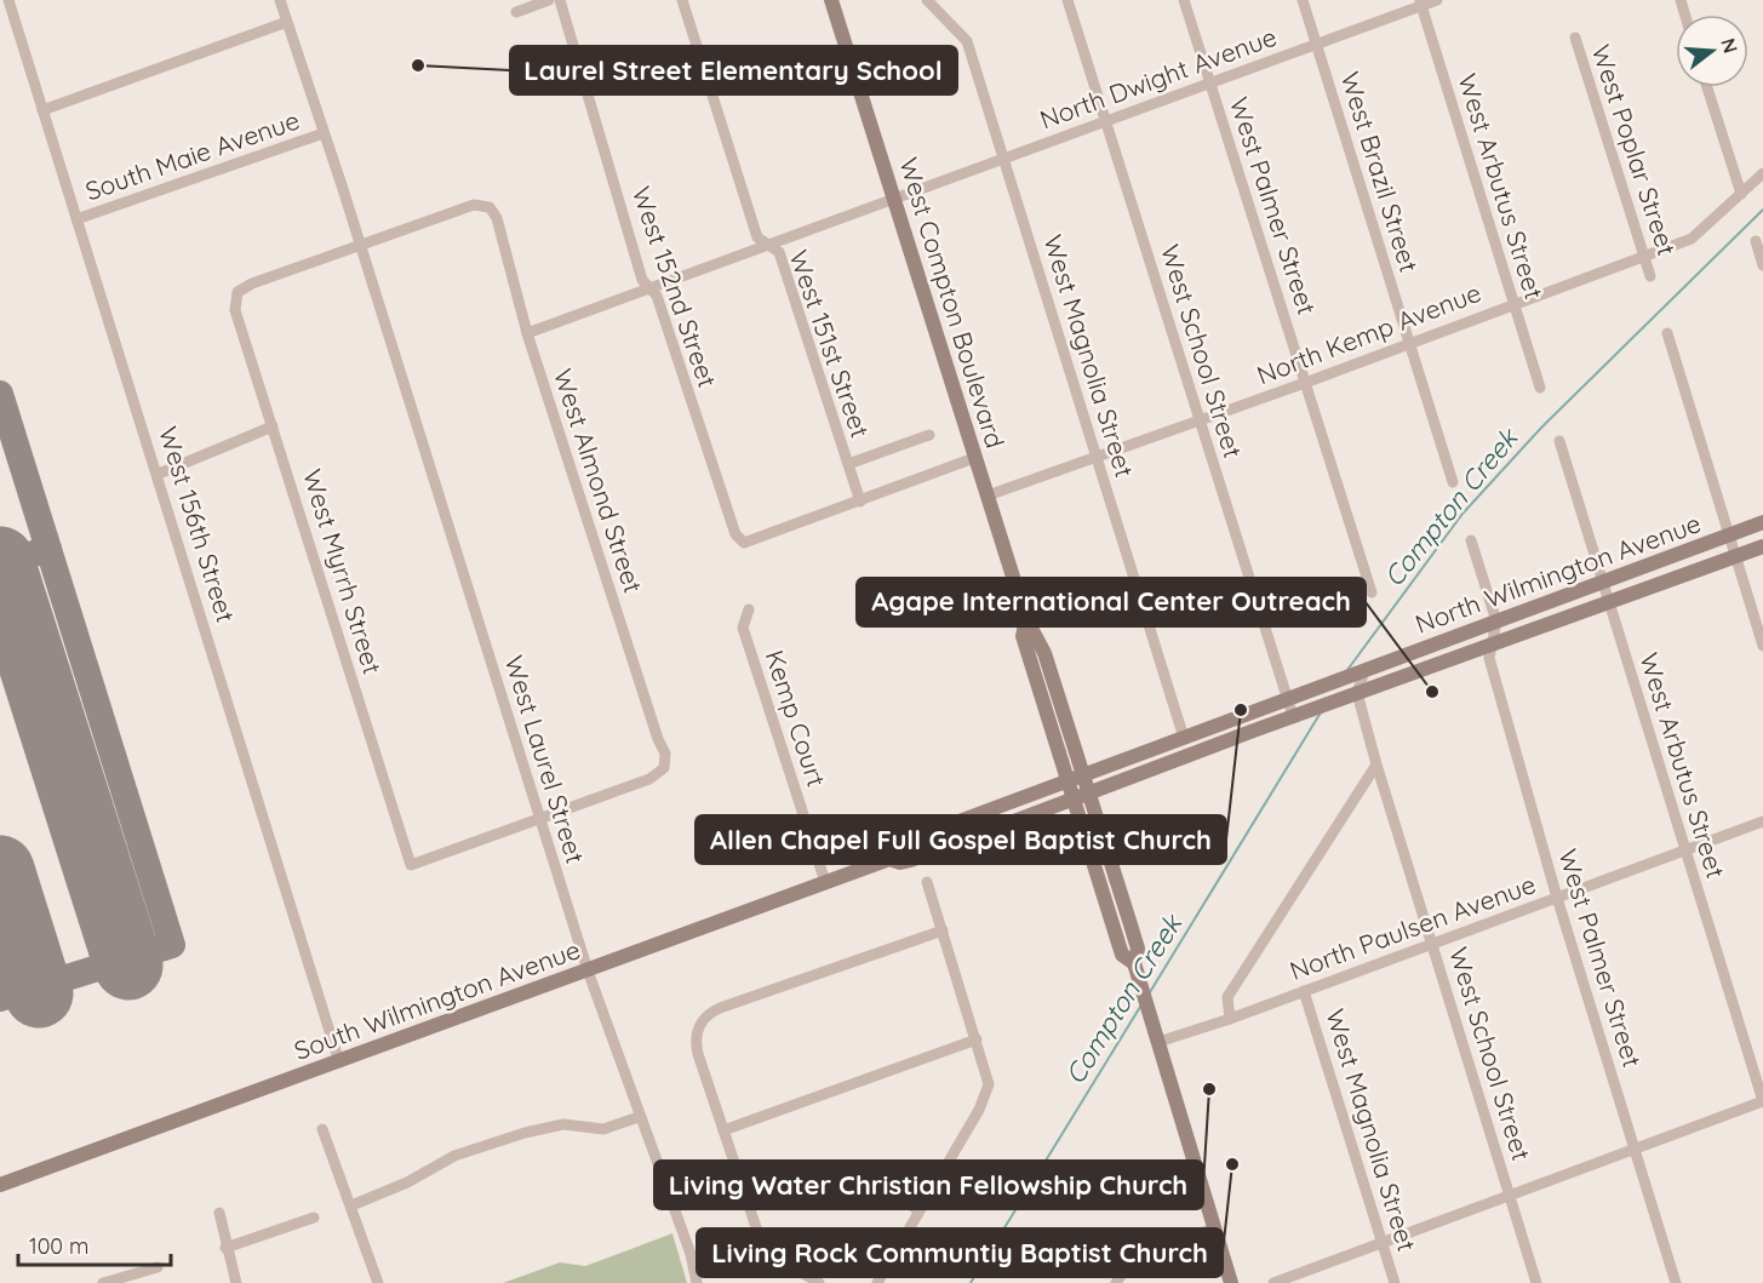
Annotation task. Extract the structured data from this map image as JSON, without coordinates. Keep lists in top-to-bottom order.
{
  "streets": {
    "main road": ["West Compton Boulevard", "North Wilmington Avenue", "South Wilmington Avenue"],
    "street": [
      "North Dwight Avenue",
      "West Poplar Street",
      "South Maie Avenue",
      "West Brazil Street",
      "West Arbutus Street",
      "West Palmer Street",
      "West 152nd Street",
      "North Kemp Avenue",
      "West 151st Street",
      "West School Street",
      "West Magnolia Street",
      "West Almond Street",
      "West 156th Street",
      "West Myrrh Street",
      "Kemp Court",
      "West Laurel Street",
      "North Paulsen Avenue"
    ]
  },
  "crossings": [
    ["North Dwight Avenue", "West Brazil Street"],
    ["North Dwight Avenue", "West Arbutus Street"],
    ["North Dwight Avenue", "West Palmer Street"],
    ["North Dwight Avenue", "West 152nd Street"],
    ["North Dwight Avenue", "West Compton Boulevard"],
    ["North Dwight Avenue", "West 151st Street"],
    ["North Dwight Avenue", "West School Street"],
    ["North Dwight Avenue", "West Magnolia Street"],
    ["North Dwight Avenue", "West Almond Street"],
    ["West Poplar Street", "North Kemp Avenue"],
    ["South Maie Avenue", "West 156th Street"],
    ["South Maie Avenue", "West Laurel Street"],
    ["West Brazil Street", "North Kemp Avenue"],
    ["West Arbutus Street", "North Kemp Avenue"],
    ["West Arbutus Street", "North Wilmington Avenue"],
    ["West Arbutus Street", "North Paulsen Avenue"],
    ["West Palmer Street", "North Kemp Avenue"],
    ["West Palmer Street", "North Wilmington Avenue"],
    ["West Palmer Street", "North Paulsen Avenue"],
    ["West 152nd Street", "West 151st Street"],
    ["West Compton Boulevard", "North Kemp Avenue"],
    ["West Compton Boulevard", "North Wilmington Avenue"],
    ["West Compton Boulevard", "North Paulsen Avenue"],
    ["West Compton Boulevard", "South Wilmington Avenue"],
    ["North Kemp Avenue", "West School Street"],
    ["North Kemp Avenue", "West Magnolia Street"],
    ["West School Street", "North Wilmington Avenue"],
    ["West School Street", "North Paulsen Avenue"],
    ["West Magnolia Street", "North Wilmington Avenue"],
    ["West Magnolia Street", "North Paulsen Avenue"],
    ["West Almond Street", "West Myrrh Street"],
    ["West Almond Street", "West Laurel Street"],
    ["West 156th Street", "South Wilmington Avenue"],
    ["West Myrrh Street", "West Laurel Street"],
    ["North Wilmington Avenue", "South Wilmington Avenue"],
    ["Kemp Court", "South Wilmington Avenue"],
    ["West Laurel Street", "South Wilmington Avenue"]
  ],
  "water": ["Compton Creek"],
  "places": [
    "Laurel Street Elementary School",
    "Agape International Center Outreach",
    "Allen Chapel Full Gospel Baptist Church",
    "Living Water Christian Fellowship Church",
    "Living Rock Communtiy Baptist Church"
  ],
  "scale_bar": "100 m",
  "north": "right"
}
